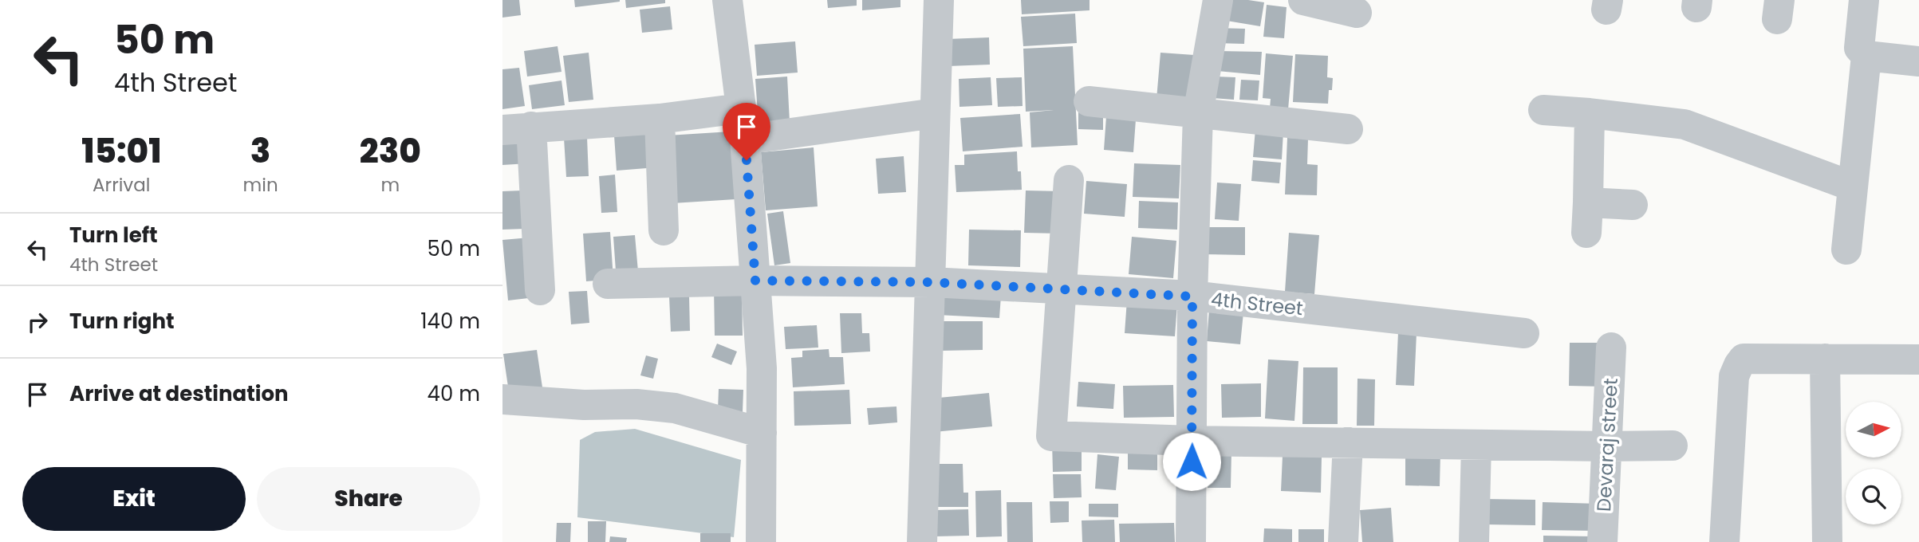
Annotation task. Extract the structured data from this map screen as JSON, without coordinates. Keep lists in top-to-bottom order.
{
  "streets": {
    "street": ["4th Street", "Devaraj street"]
  },
  "north": "right",
  "page": {
    "turn": ["50 m", "4th Street"],
    "eta": [
      "15:01",
      "Arrival",
      "3",
      "min",
      "230",
      "m"
    ],
    "list": [
      {
        "name": "Turn left",
        "note": "4th Street",
        "value": "50 m"
      },
      {
        "name": "Turn right",
        "value": "140 m"
      },
      {
        "name": "Arrive at destination",
        "value": "40 m"
      }
    ],
    "buttons": ["Exit", "Share"]
  }
}
